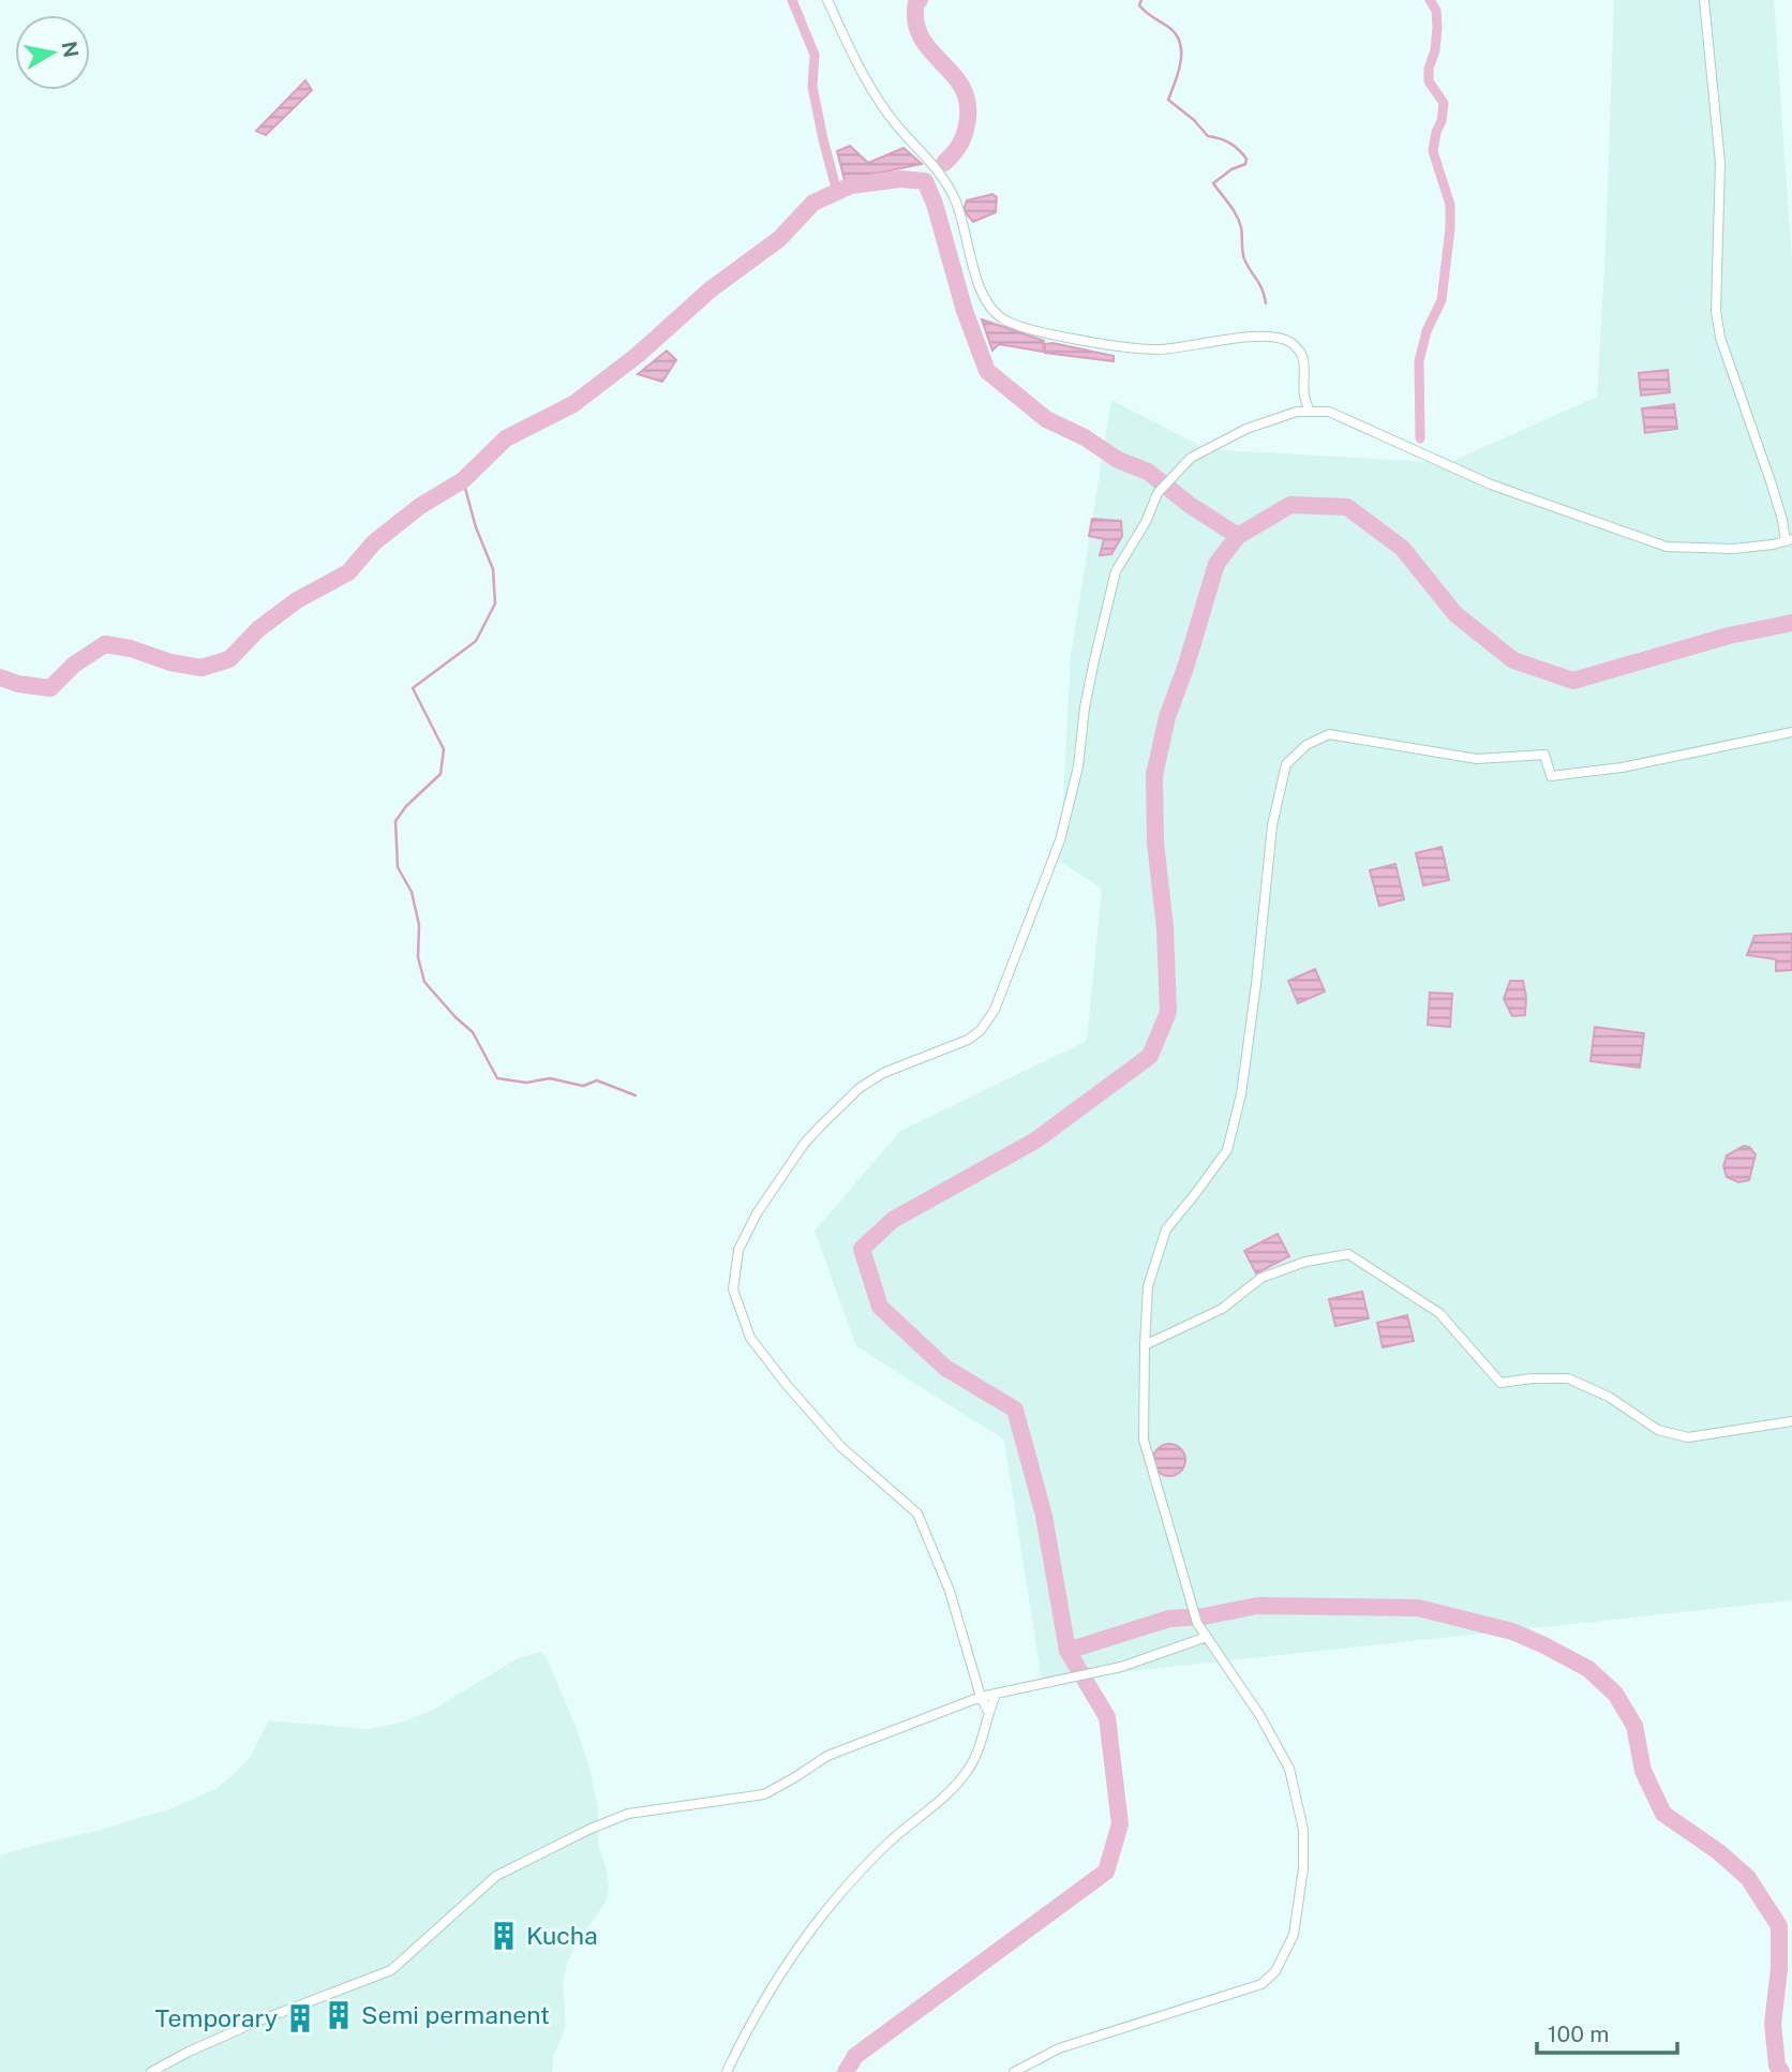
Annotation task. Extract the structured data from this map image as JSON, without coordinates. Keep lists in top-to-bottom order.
{
  "places": {
    "building": ["Kucha", "Semi permanent", "Temporary"]
  },
  "scale_bar": "100 m",
  "north": "right"
}
